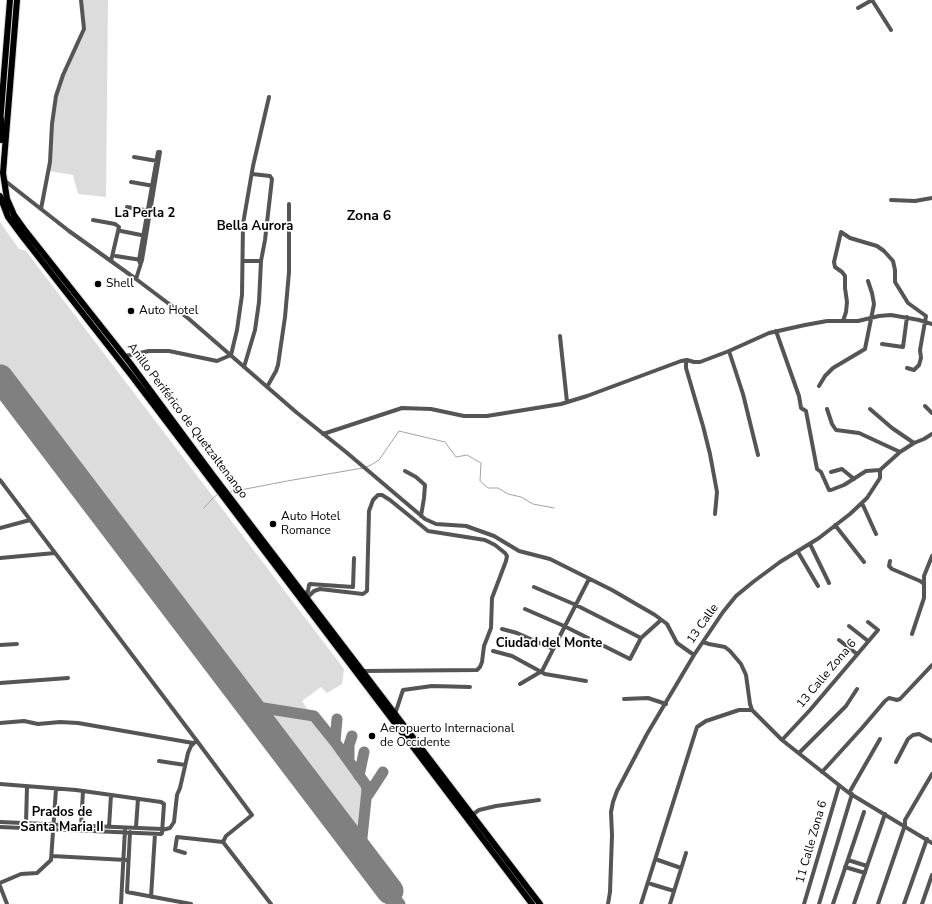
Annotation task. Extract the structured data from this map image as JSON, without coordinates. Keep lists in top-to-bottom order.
{
  "streets": {
    "highway": ["Anillo Periférico de Quetzaltenango"],
    "street": ["13 Calle", "13 Calle Zona 6", "11 Calle Zona 6"]
  },
  "districts": [
    "La Perla 2",
    "Zona 6",
    "Bella Aurora",
    "Ciudad del Monte",
    "Prados de Santa Maria II"
  ],
  "places": [
    "Shell",
    "Auto Hotel",
    "Auto Hotel Romance",
    "Aeropuerto Internacional de Occidente"
  ]
}
